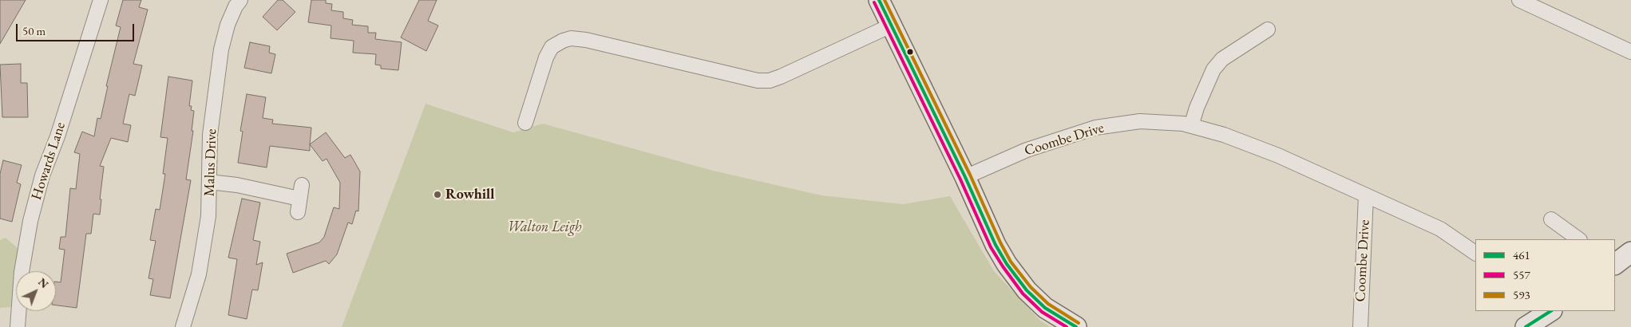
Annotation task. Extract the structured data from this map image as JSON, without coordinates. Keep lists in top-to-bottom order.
{
  "streets": {
    "street": ["Coombe Drive", "Howards Lane", "Malus Drive"]
  },
  "parks": ["Walton Leigh"],
  "places": ["Rowhill"],
  "lines": ["transit line 461", "transit line 593", "transit line 557"],
  "legend": ["461", "557", "593"],
  "scale_bar": "50 m",
  "north": "top right"
}
